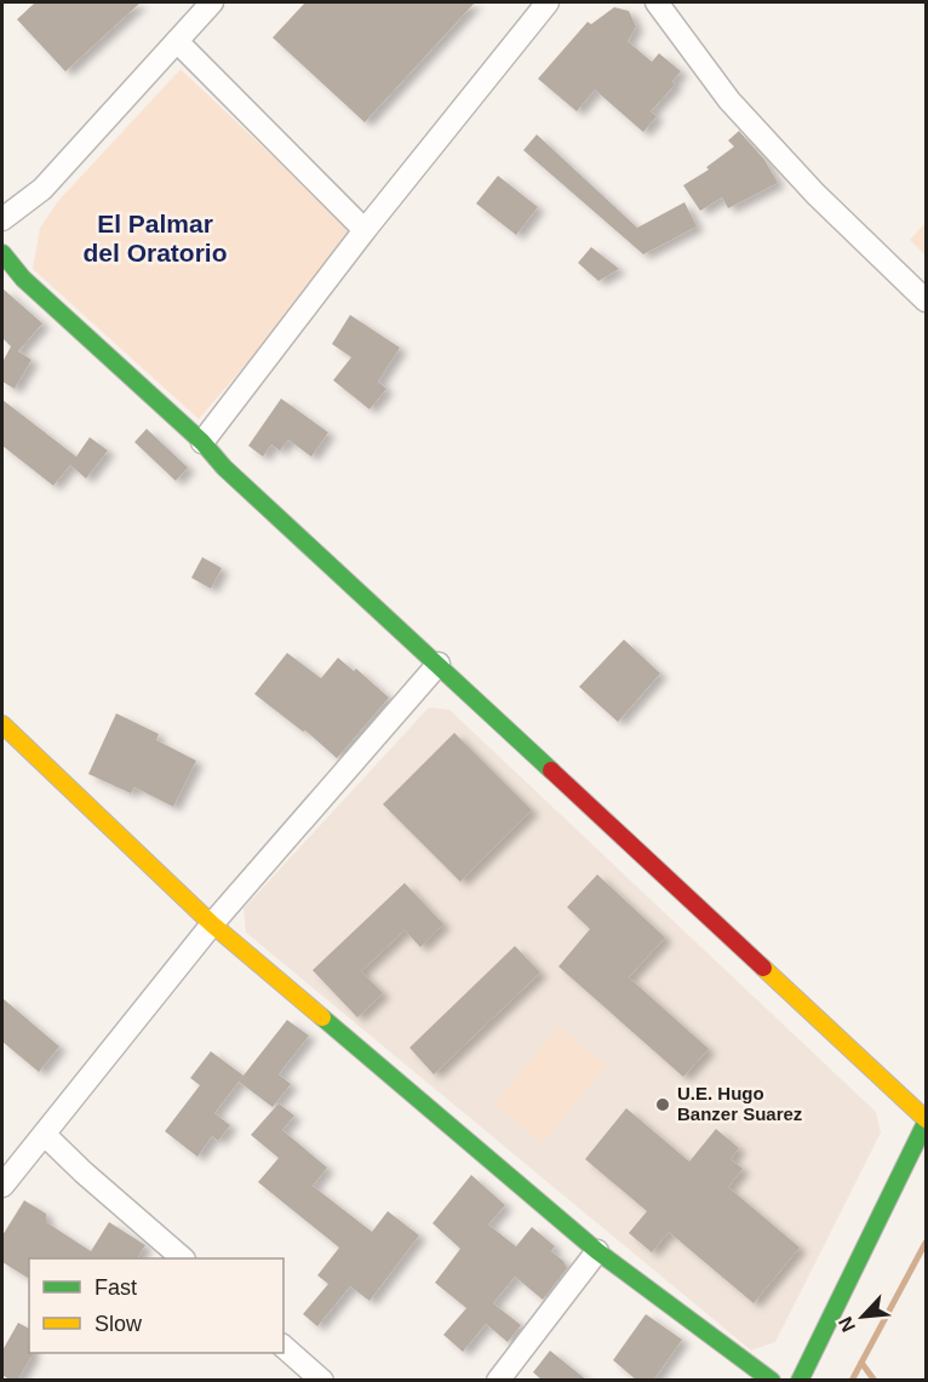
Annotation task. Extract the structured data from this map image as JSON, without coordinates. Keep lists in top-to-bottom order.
{
  "districts": ["El Palmar del Oratorio"],
  "places": ["U.E. Hugo Banzer Suarez"],
  "legend": ["Fast", "Slow"],
  "north": "bottom left"
}
